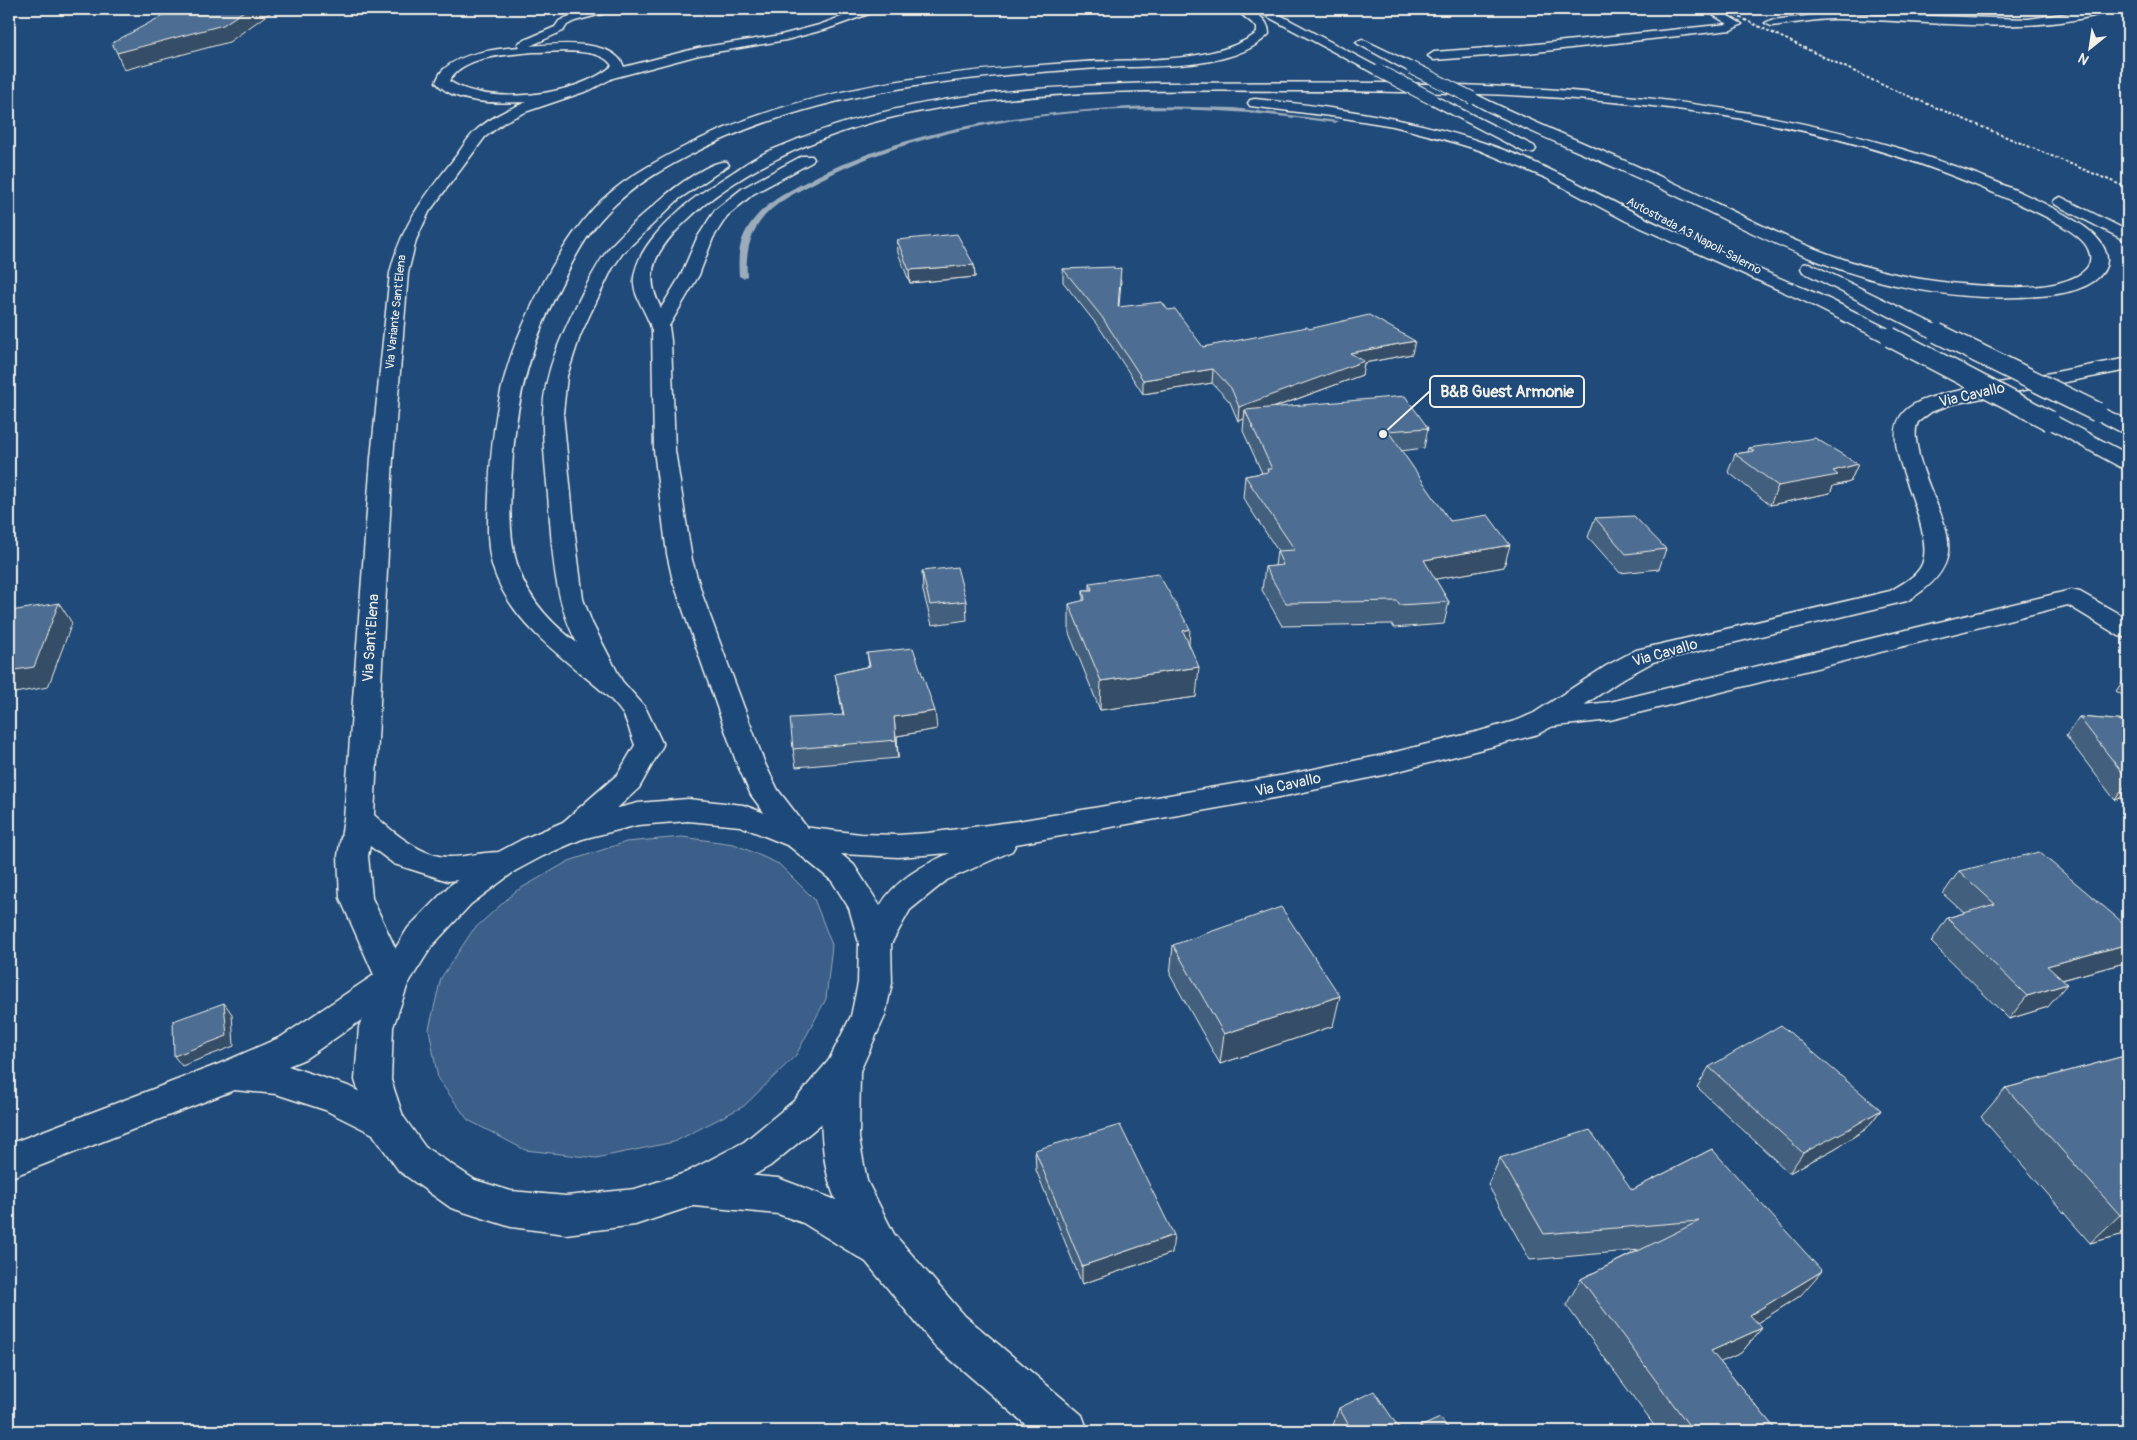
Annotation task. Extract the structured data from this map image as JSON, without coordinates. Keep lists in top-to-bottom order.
{
  "streets": {
    "main road": [
      "Autostrada A3 Napoli-Salerno",
      "Via Variante Sant'Elena",
      "Via Cavallo",
      "Via Sant'Elena"
    ]
  },
  "crossings": [
    ["Via Variante Sant'Elena", "Via Sant'Elena"]
  ],
  "places": ["B&B Guest Armonie"],
  "north": "bottom left"
}
